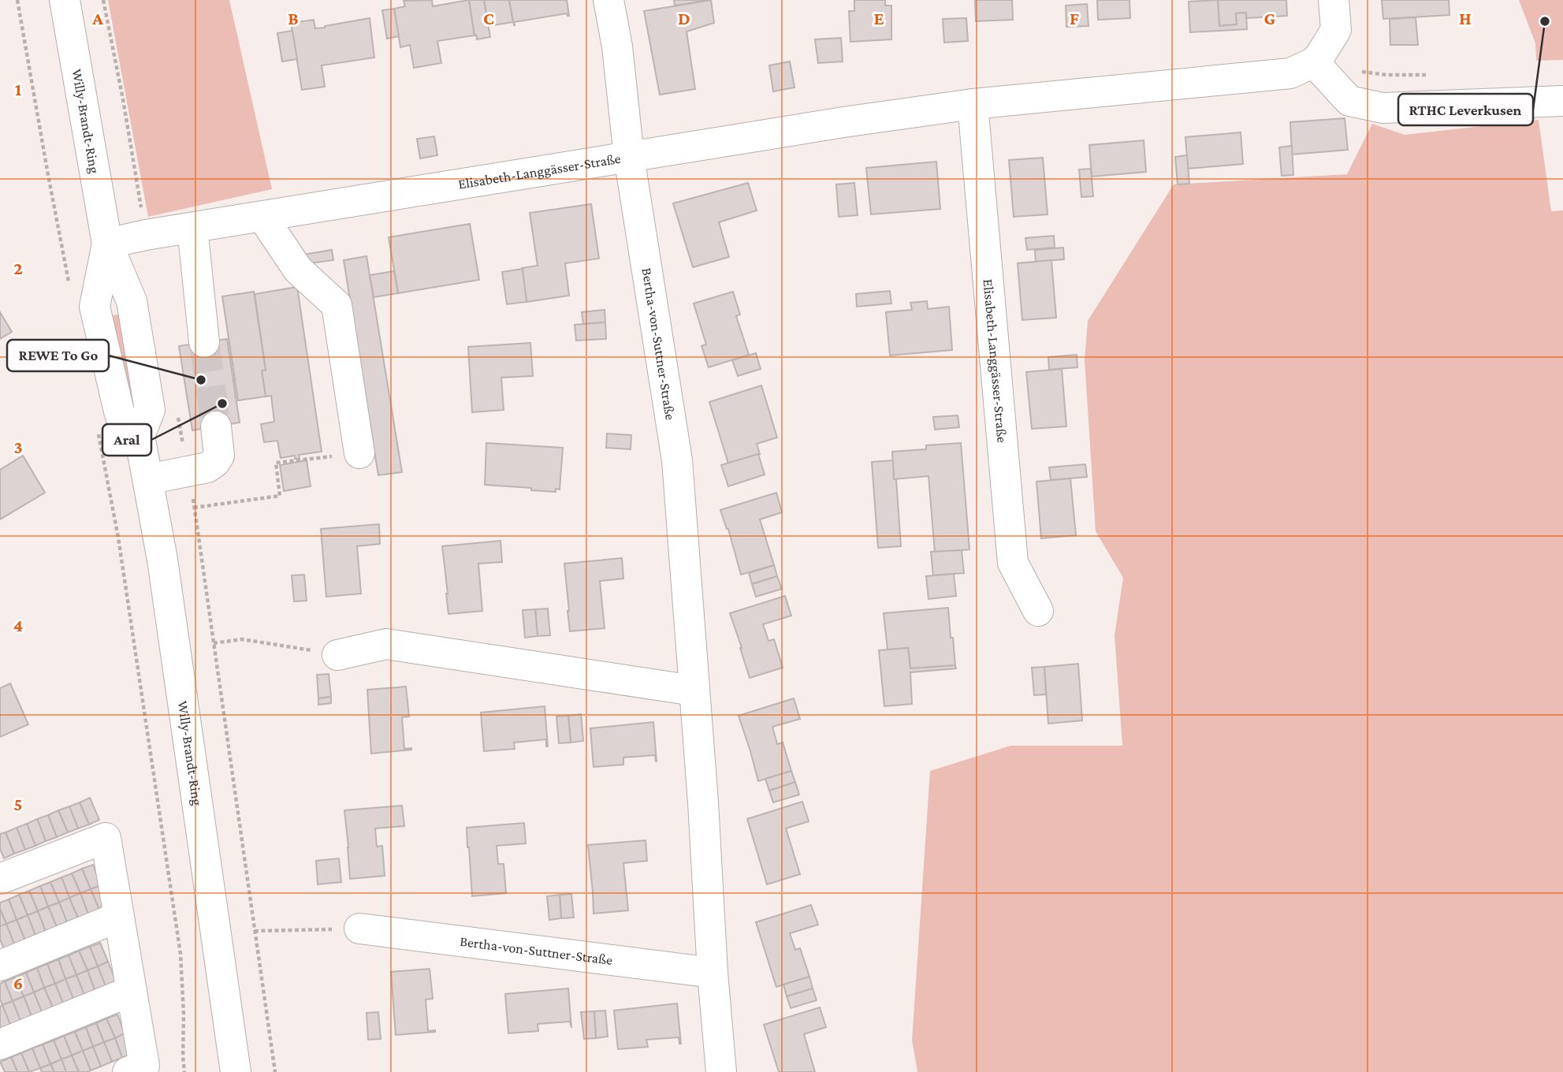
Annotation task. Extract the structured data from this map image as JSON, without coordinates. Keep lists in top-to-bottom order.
{
  "streets": {
    "street": ["Willy-Brandt-Ring", "Elisabeth-Langgässer-Straße", "Bertha-von-Suttner-Straße"]
  },
  "crossings": [
    ["Willy-Brandt-Ring", "Elisabeth-Langgässer-Straße"],
    ["Elisabeth-Langgässer-Straße", "Bertha-von-Suttner-Straße"]
  ],
  "places": ["RTHC Leverkusen", "REWE To Go", "Aral"],
  "grid": {
    "columns": [
      "A",
      "B",
      "C",
      "D",
      "E",
      "F",
      "G",
      "H"
    ],
    "rows": [
      "1",
      "2",
      "3",
      "4",
      "5",
      "6"
    ]
  }
}
